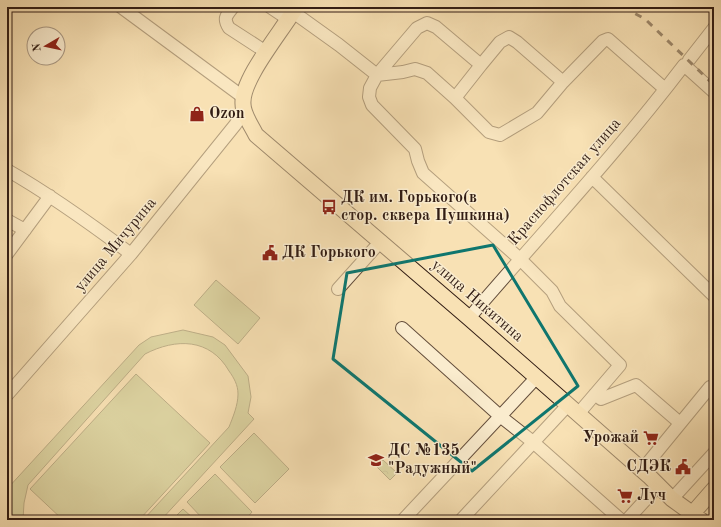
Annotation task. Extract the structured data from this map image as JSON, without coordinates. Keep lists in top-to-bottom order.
{
  "streets": {
    "main road": ["улица Никитина"],
    "street": ["Краснофлотская улица", "улица Мичурина"]
  },
  "crossings": [
    ["Краснофлотская улица", "улица Никитина"],
    ["улица Мичурина", "улица Никитина"]
  ],
  "places": {
    "shop": ["Ozon"],
    "bus stop": ["ДК им. Горького(в стор. сквера Пушкина)"],
    "public building": ["ДК Горького", "СДЭК"],
    "supermarket": ["Урожай", "Луч"],
    "school or university": ["ДС №135 \"Радужный\""]
  },
  "north": "left"
}
